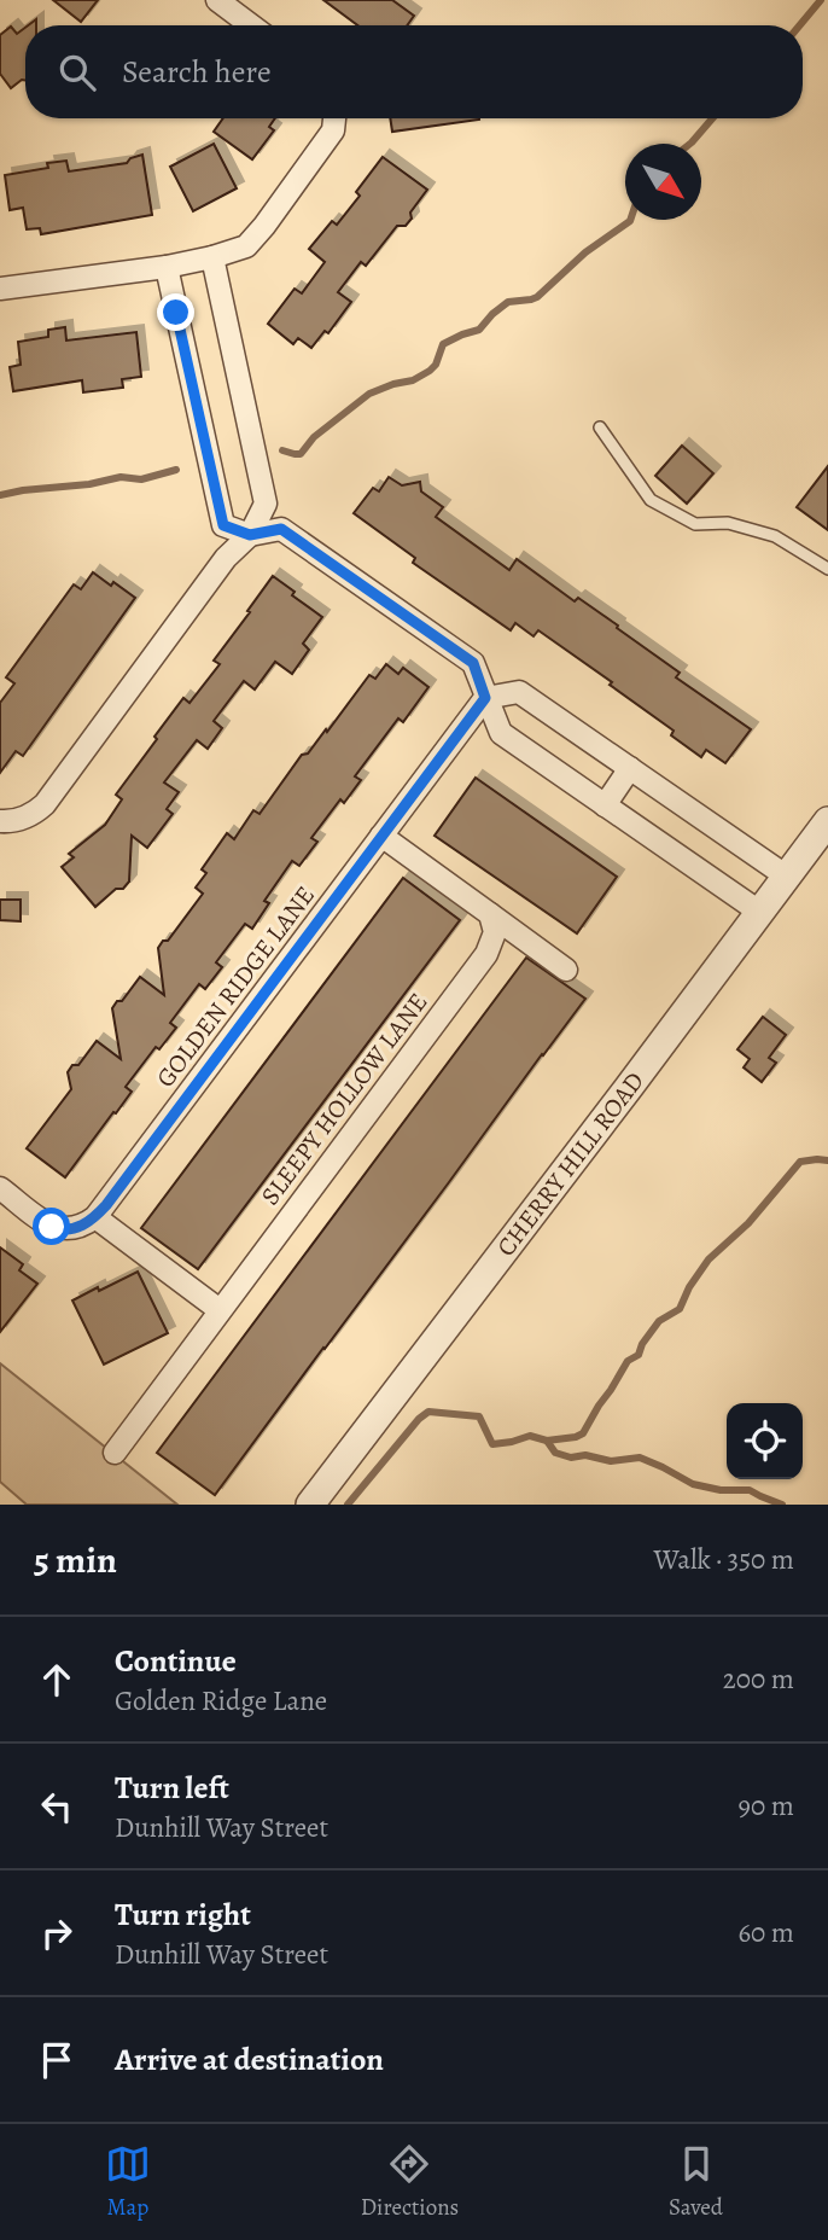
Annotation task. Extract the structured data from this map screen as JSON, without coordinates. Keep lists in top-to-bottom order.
{
  "streets": {
    "street": ["GOLDEN RIDGE LANE", "SLEEPY HOLLOW LANE", "CHERRY HILL ROAD"]
  },
  "north": "bottom right",
  "page": {
    "search": "Search here",
    "heading": ["5 min", "Walk · 350 m"],
    "list": [
      ["Continue", "Golden Ridge Lane", "200 m"],
      ["Turn left", "Dunhill Way Street", "90 m"],
      ["Turn right", "Dunhill Way Street", "60 m"],
      "Arrive at destination"
    ],
    "nav": ["Map", "Directions", "Saved"]
  }
}
